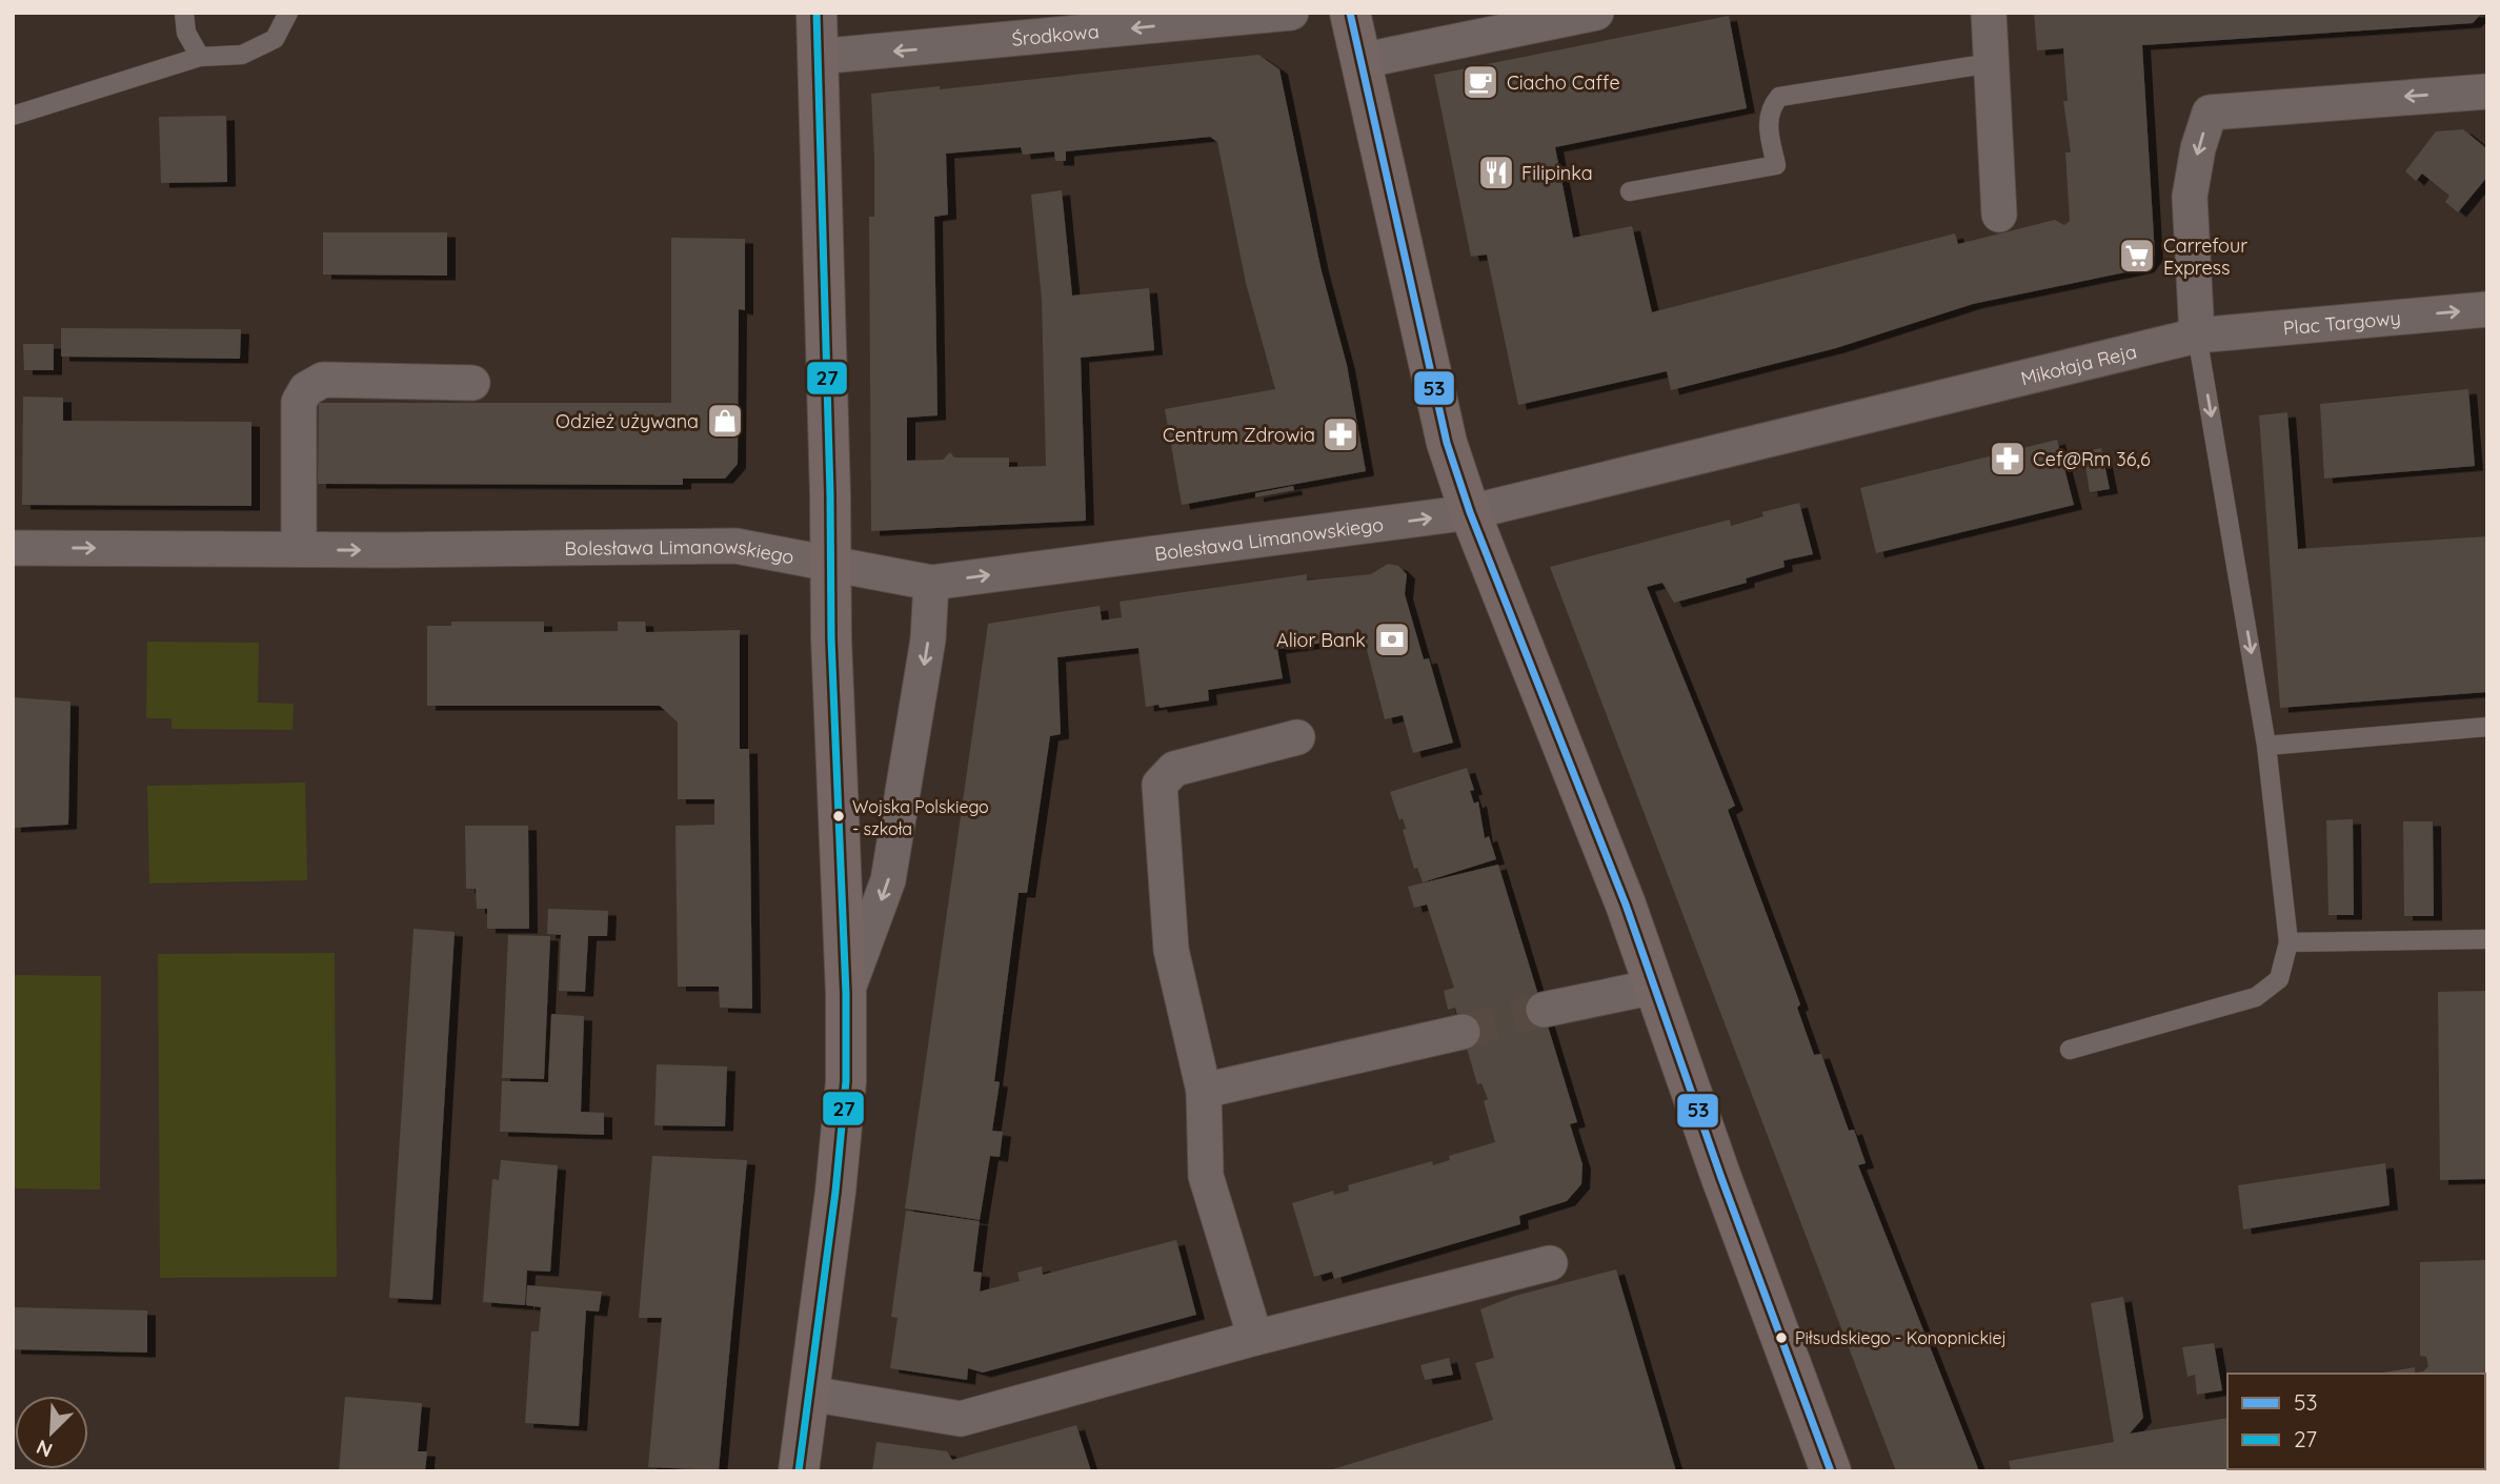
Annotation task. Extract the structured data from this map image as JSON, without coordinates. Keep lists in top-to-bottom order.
{
  "streets": {
    "street": [
      "Środkowa",
      "Plac Targowy",
      "Mikołaja Reja",
      "Bolesława Limanowskiego"
    ]
  },
  "crossings": [
    ["Plac Targowy", "Mikołaja Reja"],
    ["Mikołaja Reja", "Bolesława Limanowskiego"]
  ],
  "one_way": ["Środkowa", "Plac Targowy", "Bolesława Limanowskiego"],
  "places": {
    "cafe": ["Ciacho Caffe"],
    "restaurant": ["Filipinka"],
    "supermarket": ["Carrefour Express"],
    "shop": ["Odzież używana"],
    "pharmacy": ["Centrum Zdrowia", "Cef@Rm 36,6"],
    "bank": ["Alior Bank"],
    "other": ["Wojska Polskiego - szkoła", "Piłsudskiego - Konopnickiej"]
  },
  "lines": ["transit line 53", "transit line 27"],
  "legend": ["53", "27"],
  "north": "bottom left"
}
